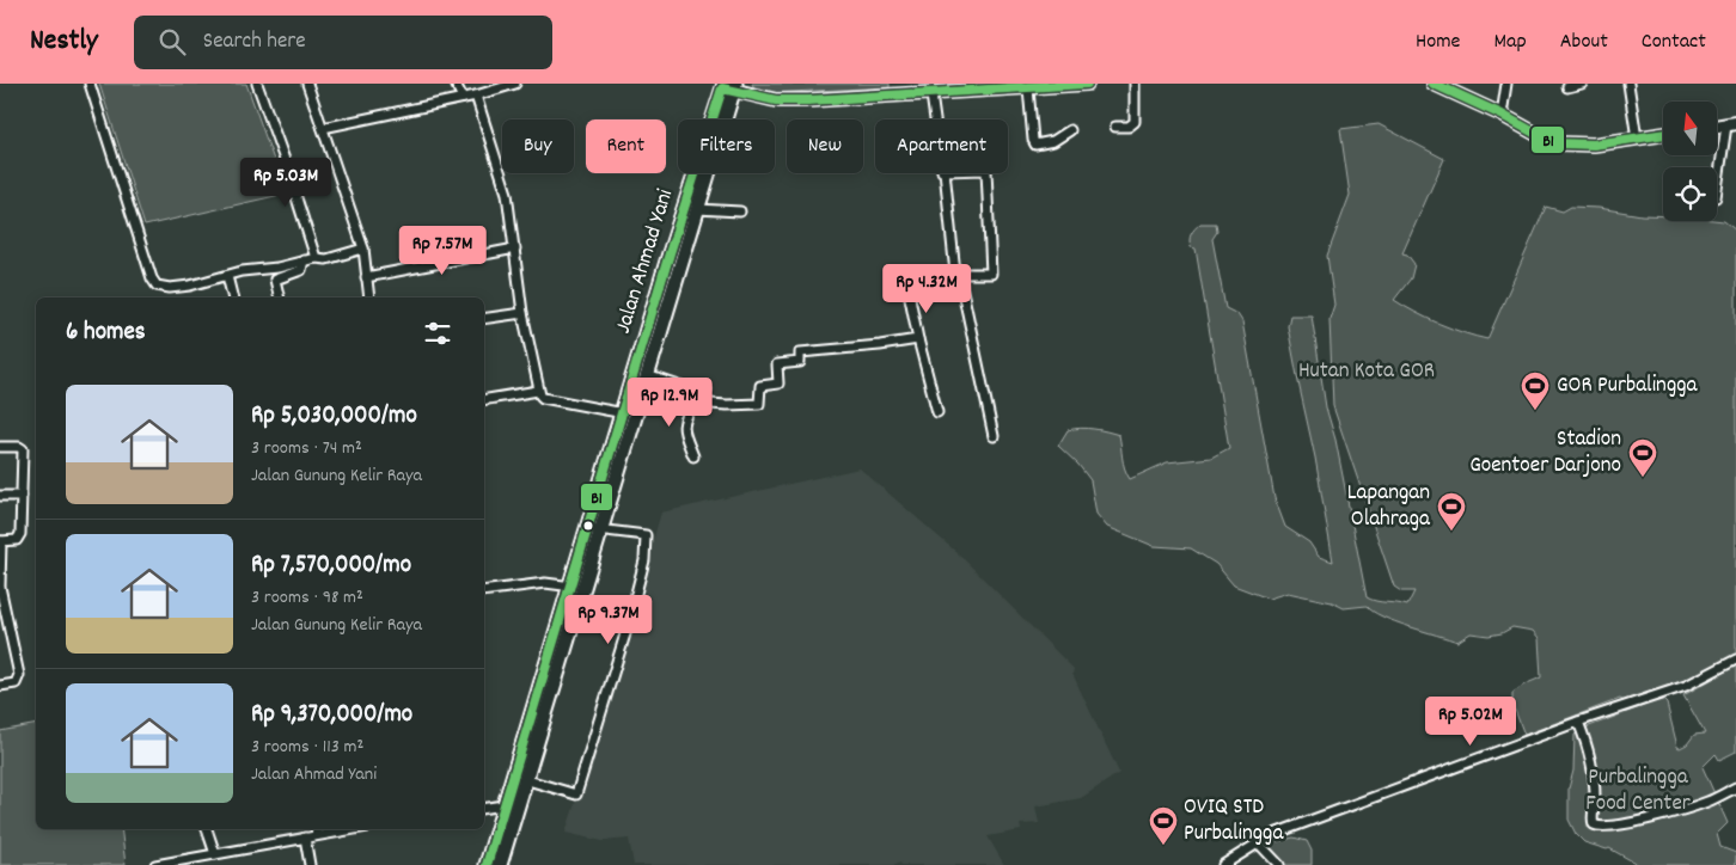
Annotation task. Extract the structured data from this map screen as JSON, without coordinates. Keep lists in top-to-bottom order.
{
  "streets": {
    "main road": ["Jalan Ahmad Yani"]
  },
  "parks": ["Hutan Kota GOR", "Purbalingga Food Center"],
  "places": {
    "sports": [
      "GOR Purbalingga",
      "Stadion Goentoer Darjono",
      "Lapangan Olahraga",
      "OVIQ STD Purbalingga"
    ]
  },
  "lines": ["transit line B1"],
  "north": "top",
  "page": {
    "header": "Nestly",
    "search": "Search here",
    "nav": [
      "Home",
      "Map",
      "About",
      "Contact"
    ],
    "chip": [
      "Buy",
      "Rent",
      "Filters",
      "New",
      "Apartment"
    ],
    "price": [
      "Rp 5.03M",
      "Rp 7.57M",
      "Rp 4.32M",
      "Rp 12.9M",
      "Rp 9.37M",
      "Rp 5.02M"
    ],
    "heading": "6 homes",
    "list": [
      {
        "name": "Rp 5,030,000/mo",
        "note": "3 rooms · 74 m² · Jalan Gunung Kelir Raya"
      },
      {
        "name": "Rp 7,570,000/mo",
        "note": "3 rooms · 98 m² · Jalan Gunung Kelir Raya"
      },
      {
        "name": "Rp 9,370,000/mo",
        "note": "3 rooms · 113 m² · Jalan Ahmad Yani"
      }
    ]
  }
}
